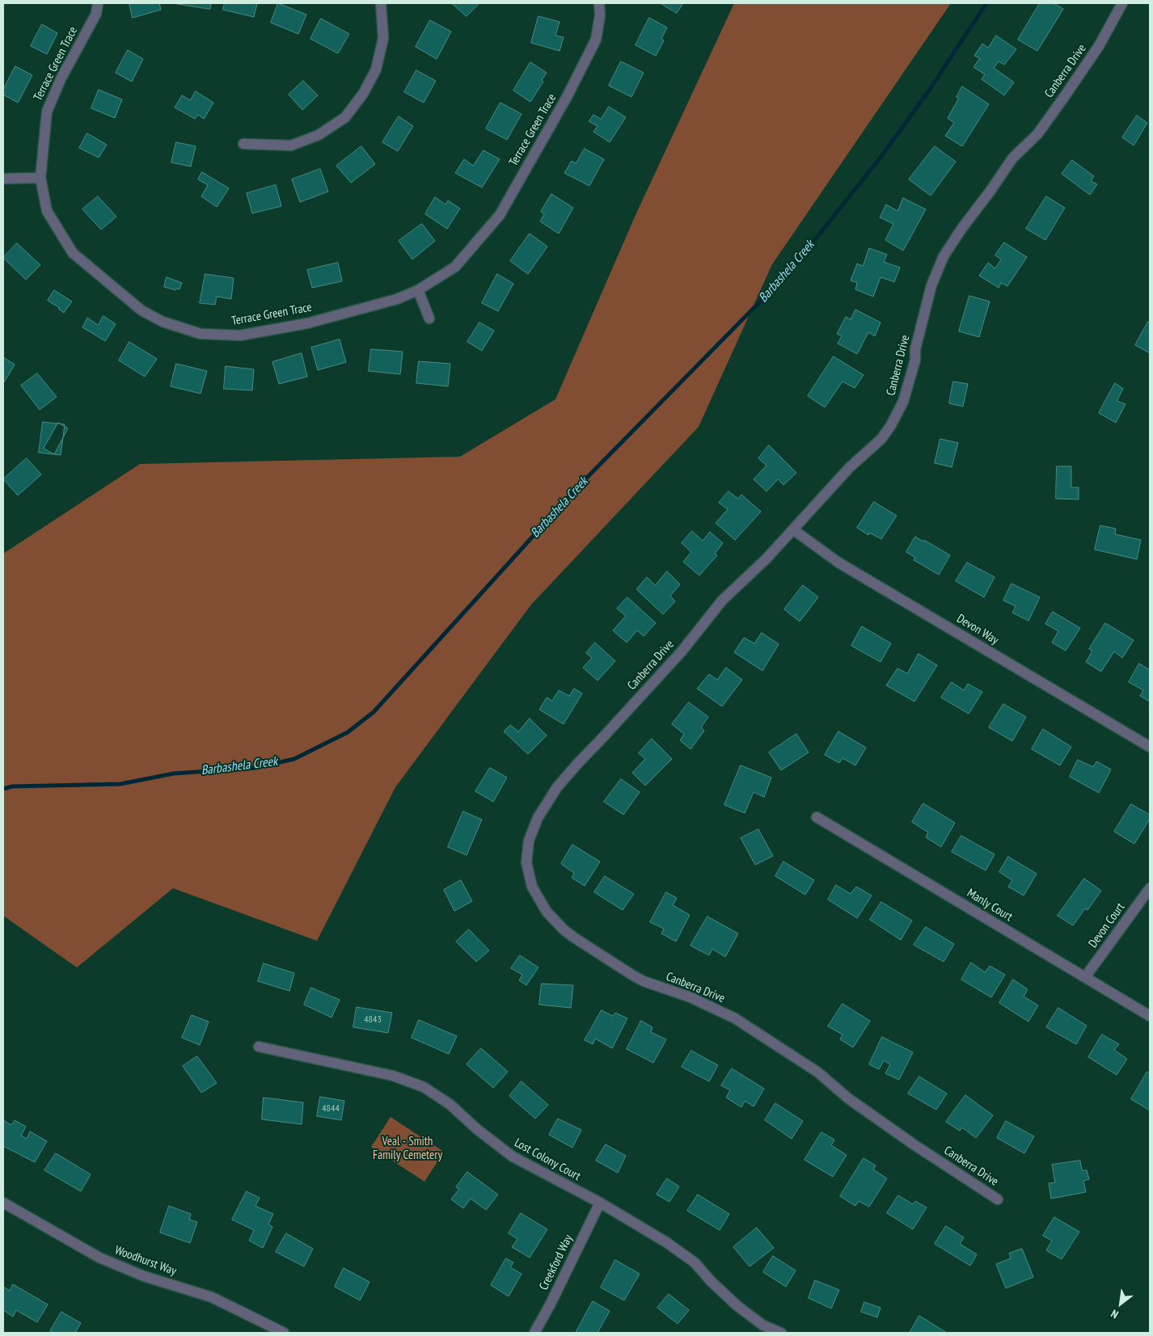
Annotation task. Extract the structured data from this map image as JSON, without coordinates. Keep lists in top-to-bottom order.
{
  "streets": {
    "street": [
      "Terrace Green Trace",
      "Canberra Drive",
      "Devon Way",
      "Manly Court",
      "Devon Court",
      "Lost Colony Court",
      "Woodhurst Way",
      "Creekford Way"
    ]
  },
  "crossings": [
    ["Canberra Drive", "Devon Way"],
    ["Manly Court", "Devon Court"],
    ["Lost Colony Court", "Creekford Way"]
  ],
  "water": ["Barbashela Creek"],
  "parks": ["Veal - Smith Family Cemetery"],
  "house_numbers": ["4843", "4844"],
  "north": "bottom left"
}
